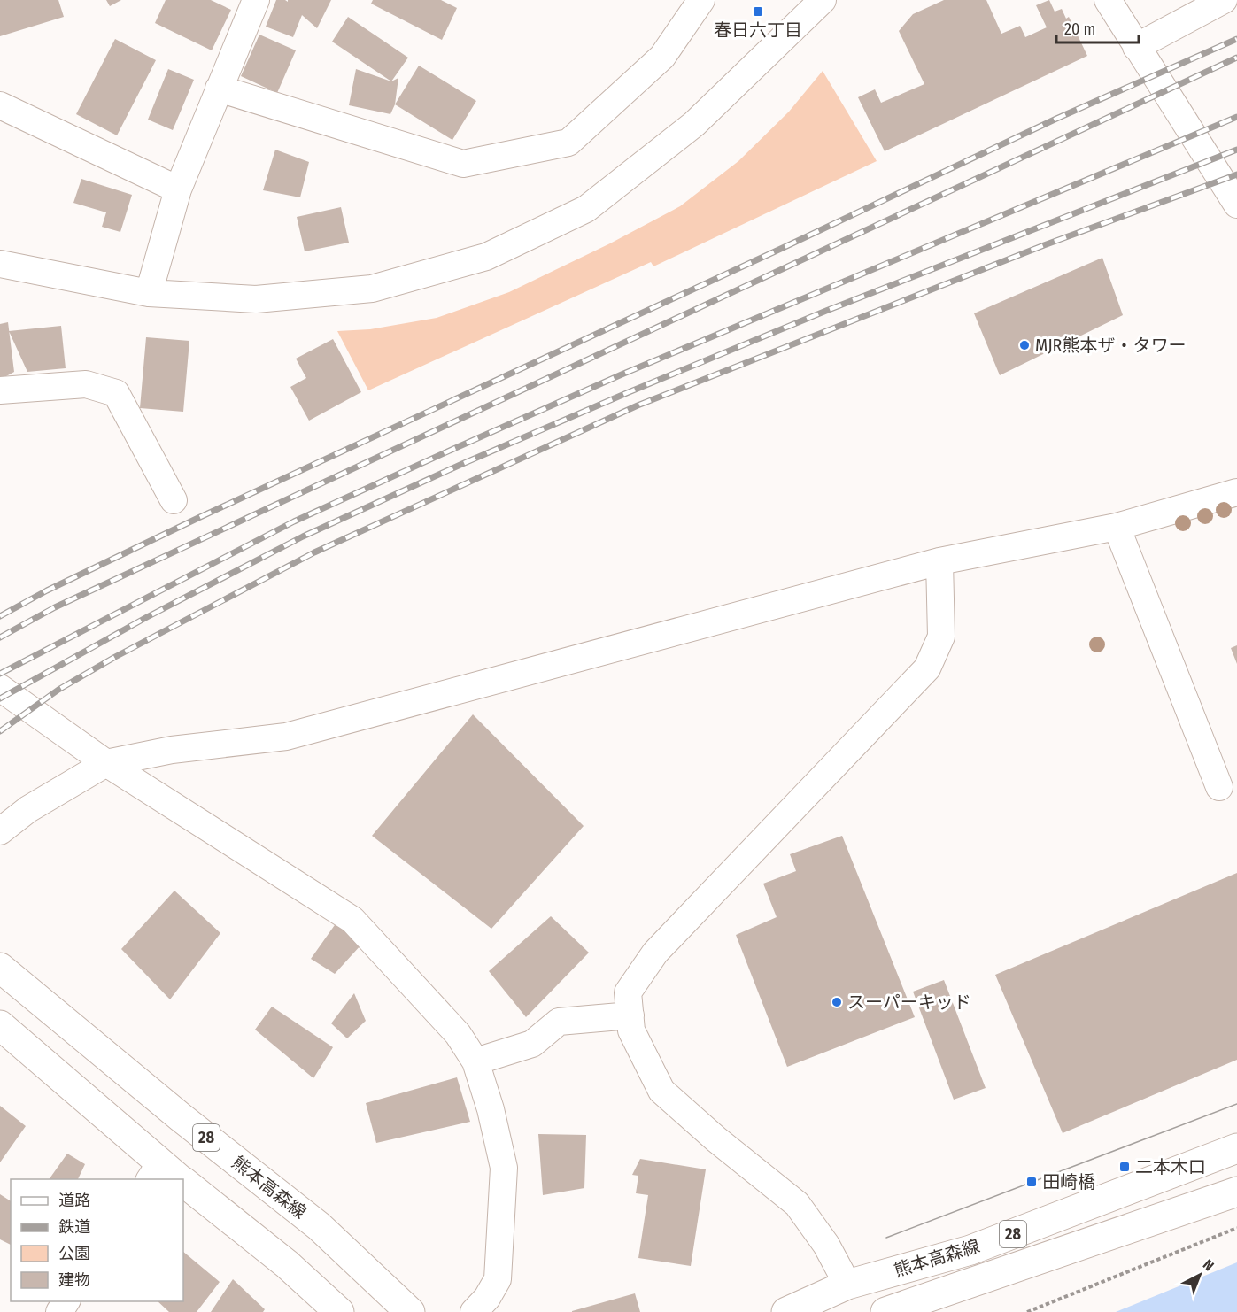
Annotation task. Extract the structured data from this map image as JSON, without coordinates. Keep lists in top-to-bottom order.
{
  "streets": {
    "main road": ["28", "熊本高森線"]
  },
  "places": {
    "transit": ["春日六丁目", "二本木口", "田崎橋"],
    "other": ["MJR熊本ザ・タワー", "スーパーキッド"]
  },
  "legend": [
    "道路",
    "鉄道",
    "公園",
    "建物"
  ],
  "scale_bar": "20 m",
  "north": "top right"
}
